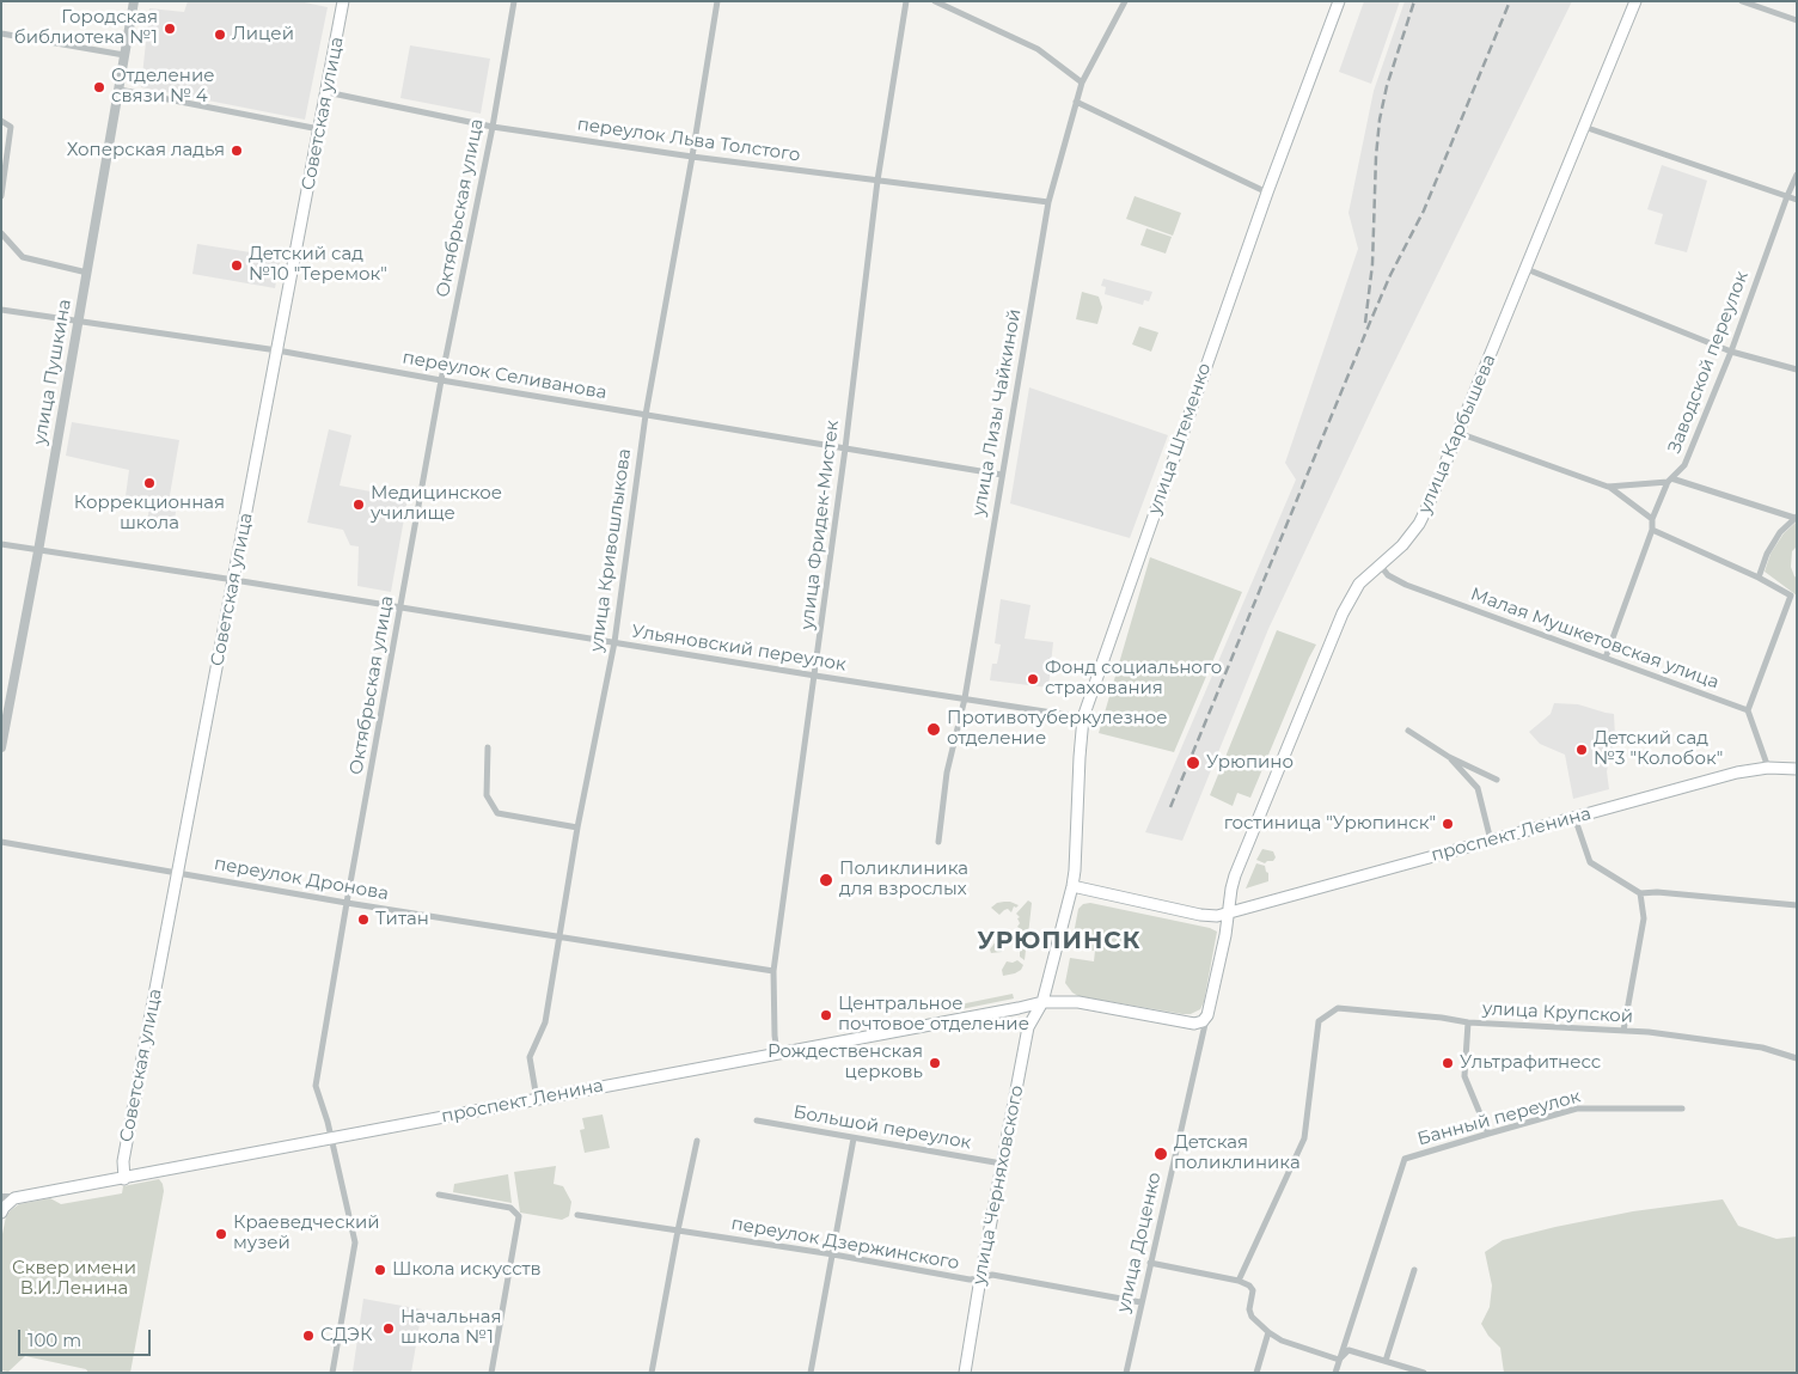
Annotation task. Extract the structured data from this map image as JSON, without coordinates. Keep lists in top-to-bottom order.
{
  "streets": {
    "main road": [
      "Советская улица",
      "улица Карбышева",
      "улица Штеменко",
      "проспект Ленина",
      "улица Черняховского"
    ],
    "street": [
      "переулок Льва Толстого",
      "Октябрьская улица",
      "Заводской переулок",
      "улица Пушкина",
      "переулок Селиванова",
      "улица Лизы Чайкиной",
      "улица Фридек-Мистек",
      "улица Кривошлыкова",
      "Малая Мушкетовская улица",
      "Ульяновский переулок",
      "переулок Дронова",
      "улица Крупской",
      "Банный переулок",
      "Большой переулок",
      "улица Доценко",
      "переулок Дзержинского"
    ]
  },
  "crossings": [
    ["Советская улица", "переулок Льва Толстого"],
    ["Советская улица", "переулок Селиванова"],
    ["Советская улица", "Ульяновский переулок"],
    ["Советская улица", "проспект Ленина"],
    ["Советская улица", "переулок Дронова"],
    ["переулок Льва Толстого", "Октябрьская улица"],
    ["переулок Льва Толстого", "улица Лизы Чайкиной"],
    ["переулок Льва Толстого", "улица Фридек-Мистек"],
    ["переулок Льва Толстого", "улица Кривошлыкова"],
    ["Октябрьская улица", "переулок Селиванова"],
    ["Октябрьская улица", "Ульяновский переулок"],
    ["Октябрьская улица", "проспект Ленина"],
    ["Октябрьская улица", "переулок Дронова"],
    ["Заводской переулок", "Малая Мушкетовская улица"],
    ["улица Пушкина", "переулок Селиванова"],
    ["улица Пушкина", "Ульяновский переулок"],
    ["переулок Селиванова", "улица Лизы Чайкиной"],
    ["переулок Селиванова", "улица Фридек-Мистек"],
    ["переулок Селиванова", "улица Кривошлыкова"],
    ["улица Лизы Чайкиной", "Ульяновский переулок"],
    ["улица Карбышева", "Малая Мушкетовская улица"],
    ["улица Карбышева", "проспект Ленина"],
    ["улица Карбышева", "улица Доценко"],
    ["улица Штеменко", "Ульяновский переулок"],
    ["улица Штеменко", "проспект Ленина"],
    ["улица Штеменко", "улица Черняховского"],
    ["улица Фридек-Мистек", "Ульяновский переулок"],
    ["улица Фридек-Мистек", "проспект Ленина"],
    ["улица Фридек-Мистек", "переулок Дронова"],
    ["улица Кривошлыкова", "Ульяновский переулок"],
    ["улица Кривошлыкова", "проспект Ленина"],
    ["улица Кривошлыкова", "переулок Дронова"],
    ["проспект Ленина", "улица Черняховского"],
    ["проспект Ленина", "улица Доценко"],
    ["Большой переулок", "улица Черняховского"],
    ["улица Черняховского", "переулок Дзержинского"],
    ["улица Доценко", "переулок Дзержинского"]
  ],
  "districts": ["УРЮПИНСК"],
  "parks": ["Сквер имени В.И.Ленина"],
  "places": [
    "Городская библиотека №1",
    "Лицей",
    "Отделение связи № 4",
    "Хоперская ладья",
    "Детский сад №10 \"Теремок\"",
    "Коррекционная школа",
    "Медицинское училище",
    "Фонд социального страхования",
    "Противотуберкулезное отделение",
    "Детский сад №3 \"Колобок\"",
    "Урюпино",
    "гостиница \"Урюпинск\"",
    "Поликлиника для взрослых",
    "Титан",
    "Центральное почтовое отделение",
    "Рождественская церковь",
    "Ультрафитнесс",
    "Детская поликлиника",
    "Краеведческий музей",
    "Школа искусств",
    "Начальная школа №1",
    "СДЭК"
  ],
  "scale_bar": "100 m"
}
